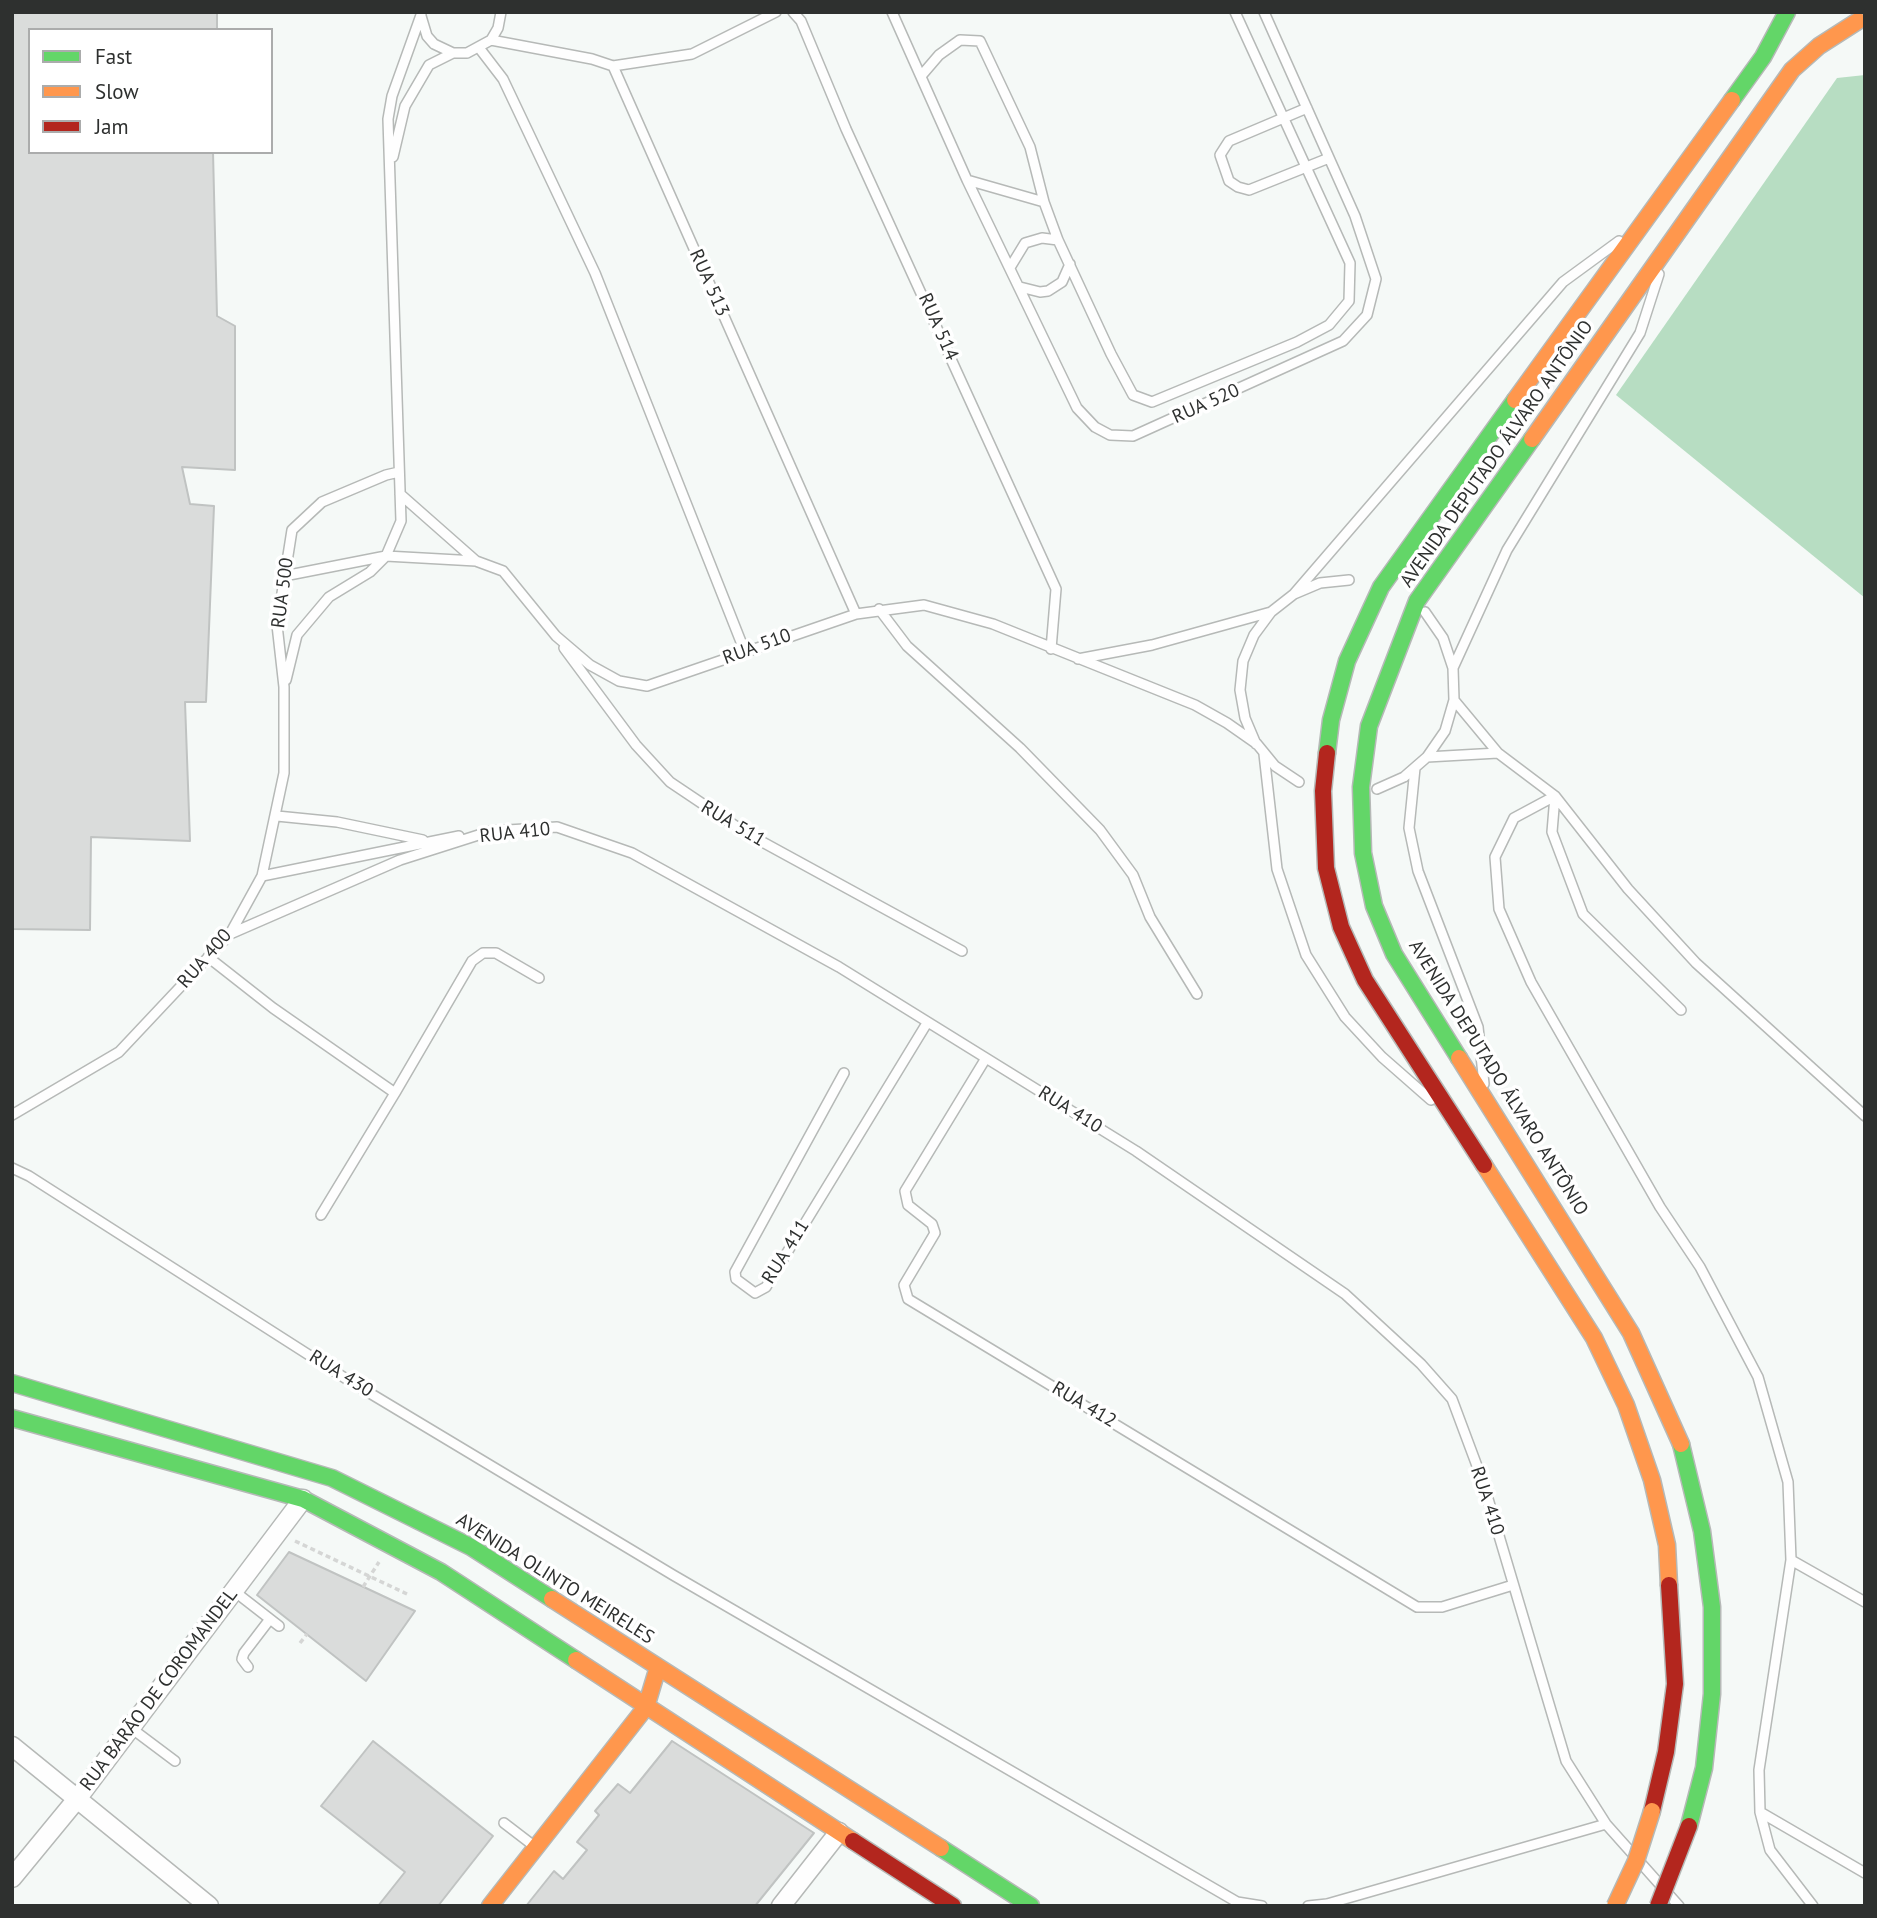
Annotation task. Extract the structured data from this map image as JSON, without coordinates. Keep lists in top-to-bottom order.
{
  "streets": {
    "main road": ["AVENIDA DEPUTADO ÁLVARO ANTÔNIO", "AVENIDA OLINTO MEIRELES"],
    "street": ["RUA BARÃO DE COROMANDEL"],
    "lane": [
      "RUA 513",
      "RUA 514",
      "RUA 520",
      "RUA 500",
      "RUA 510",
      "RUA 511",
      "RUA 410",
      "RUA 400",
      "RUA 411",
      "RUA 430",
      "RUA 412"
    ]
  },
  "crossings": [
    ["RUA 513", "RUA 510"],
    ["RUA 514", "RUA 510"],
    ["RUA 500", "RUA 510"],
    ["RUA 500", "RUA 400"],
    ["RUA 510", "RUA 511"],
    ["RUA 410", "RUA 400"],
    ["RUA 410", "RUA 411"],
    ["RUA 410", "RUA 412"]
  ],
  "legend": ["Fast", "Slow", "Jam"]
}
